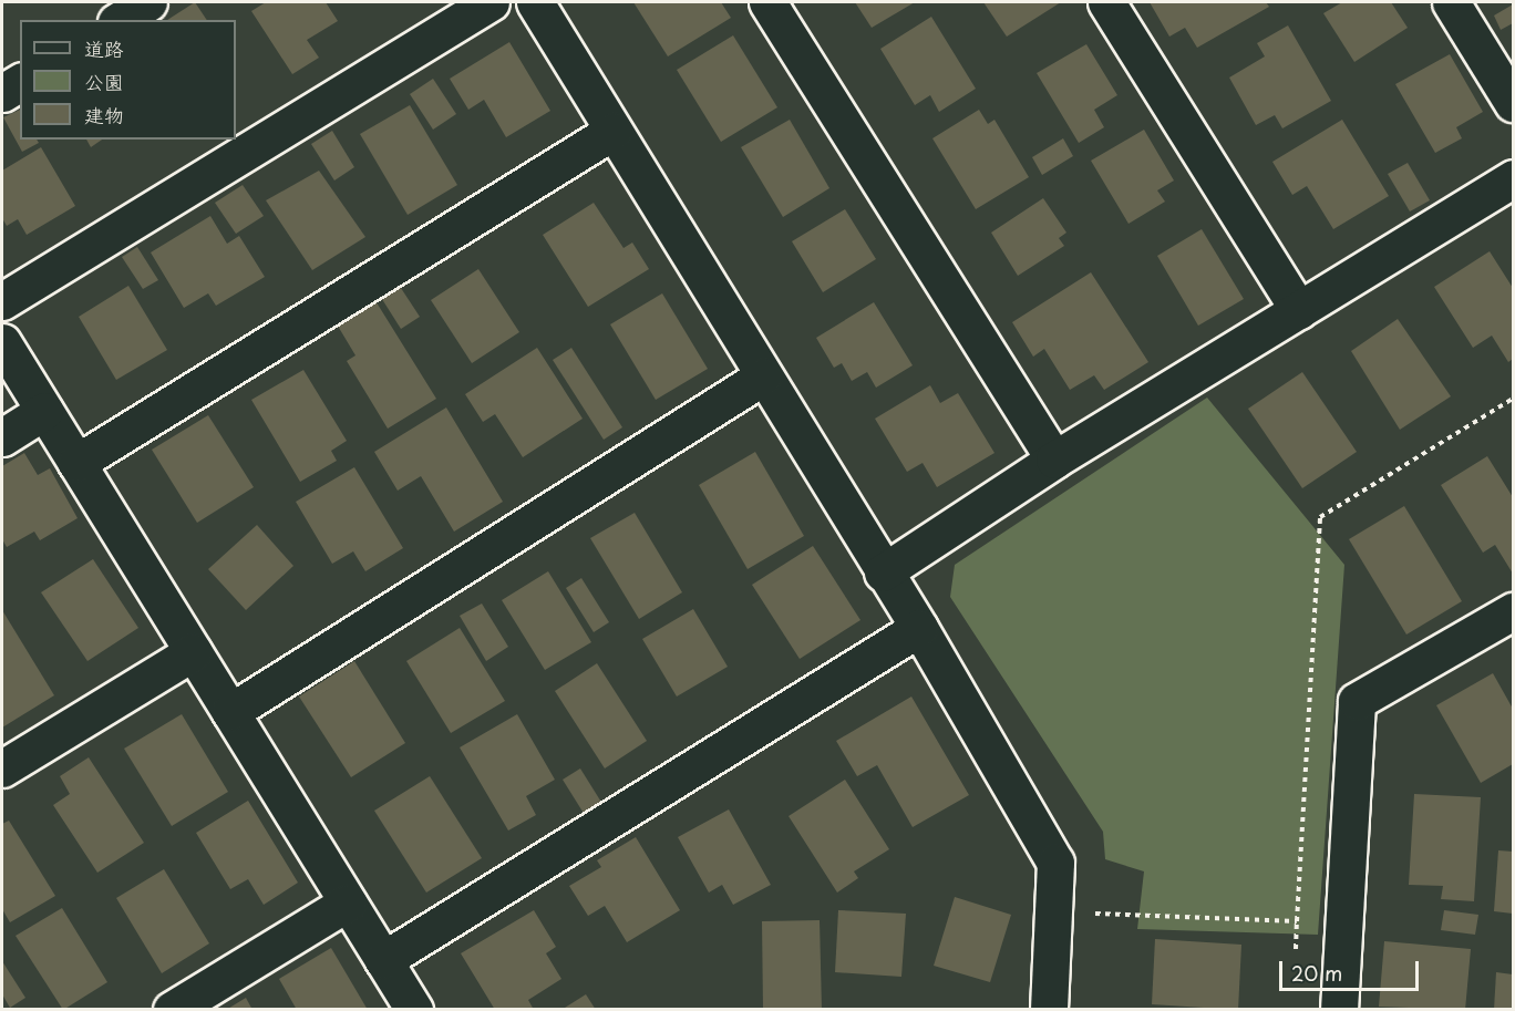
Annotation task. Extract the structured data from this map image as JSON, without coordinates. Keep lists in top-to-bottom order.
{
  "legend": ["道路", "公園", "建物"],
  "scale_bar": "20 m"
}
